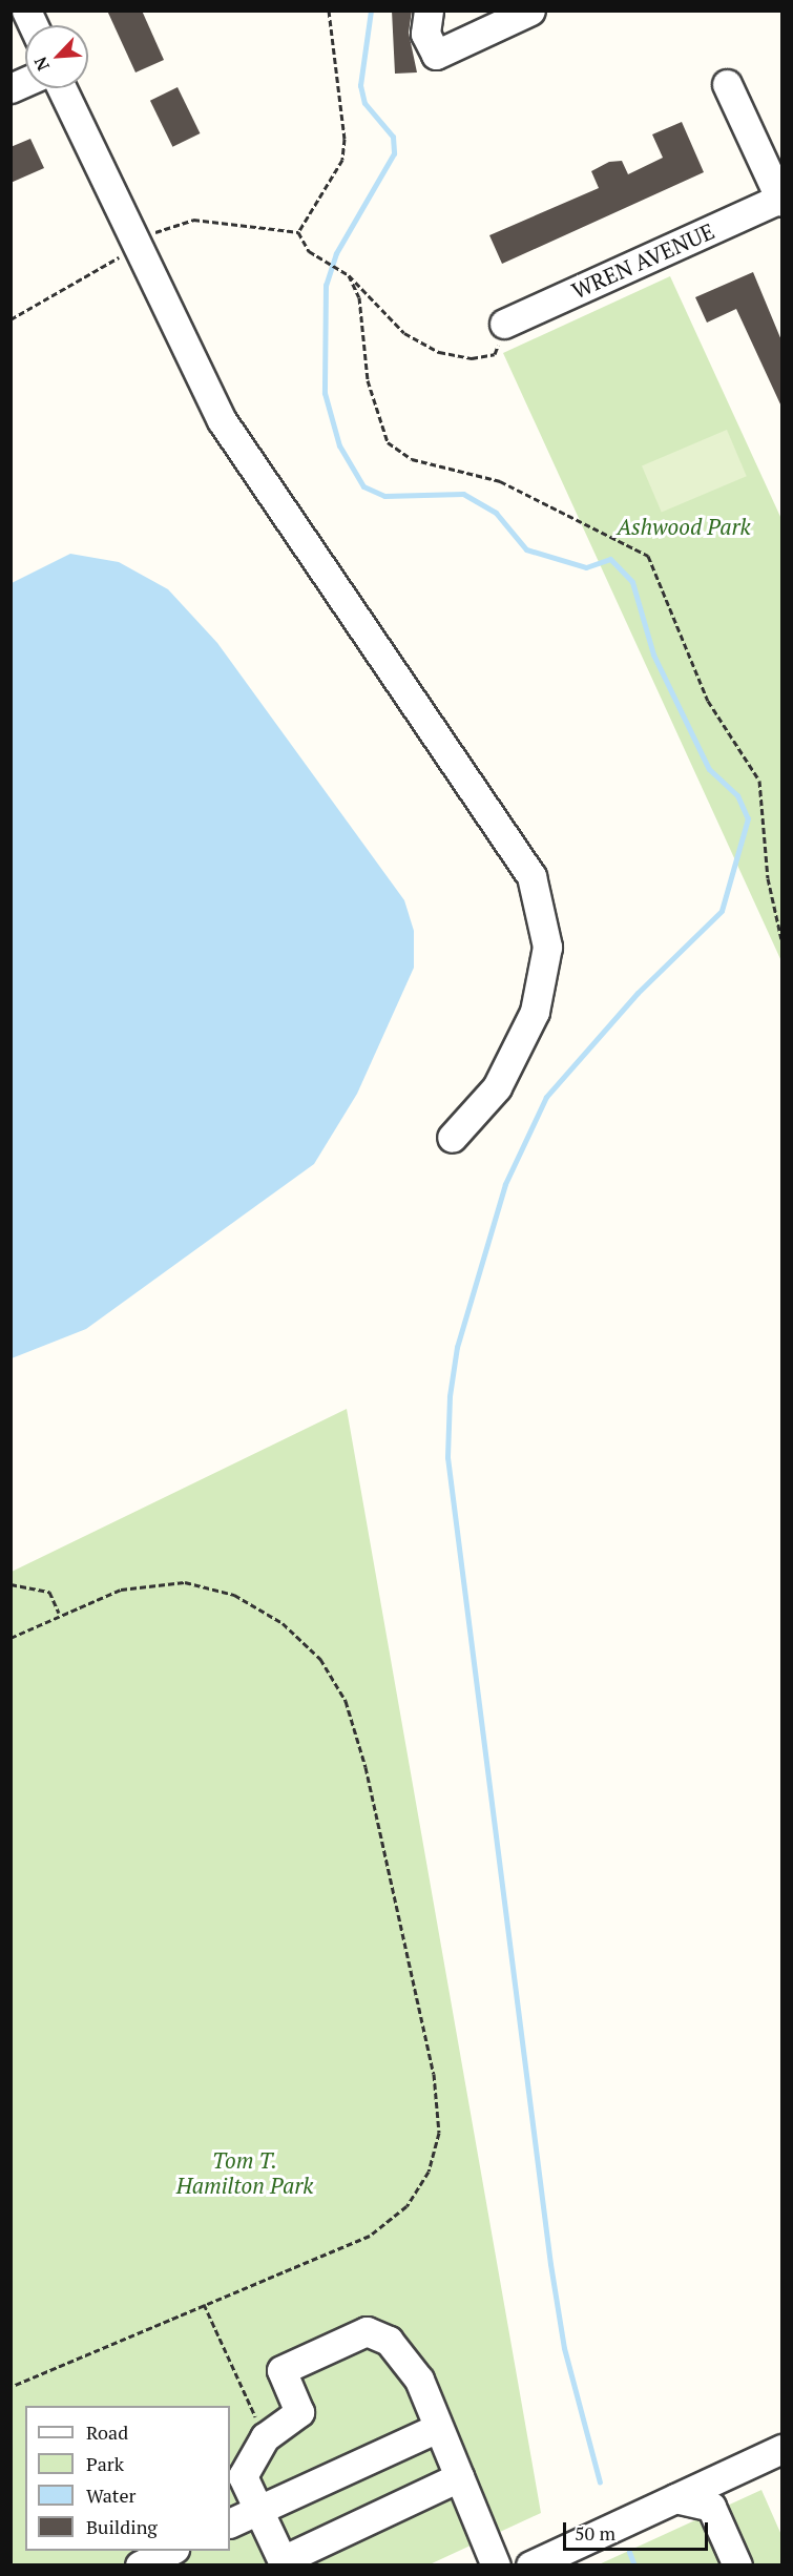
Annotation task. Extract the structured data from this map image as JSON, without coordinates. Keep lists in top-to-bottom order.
{
  "streets": {
    "street": ["WREN AVENUE"]
  },
  "parks": ["Ashwood Park", "Tom T. Hamilton Park"],
  "legend": [
    "Road",
    "Park",
    "Water",
    "Building"
  ],
  "scale_bar": "50 m",
  "north": "bottom left"
}
